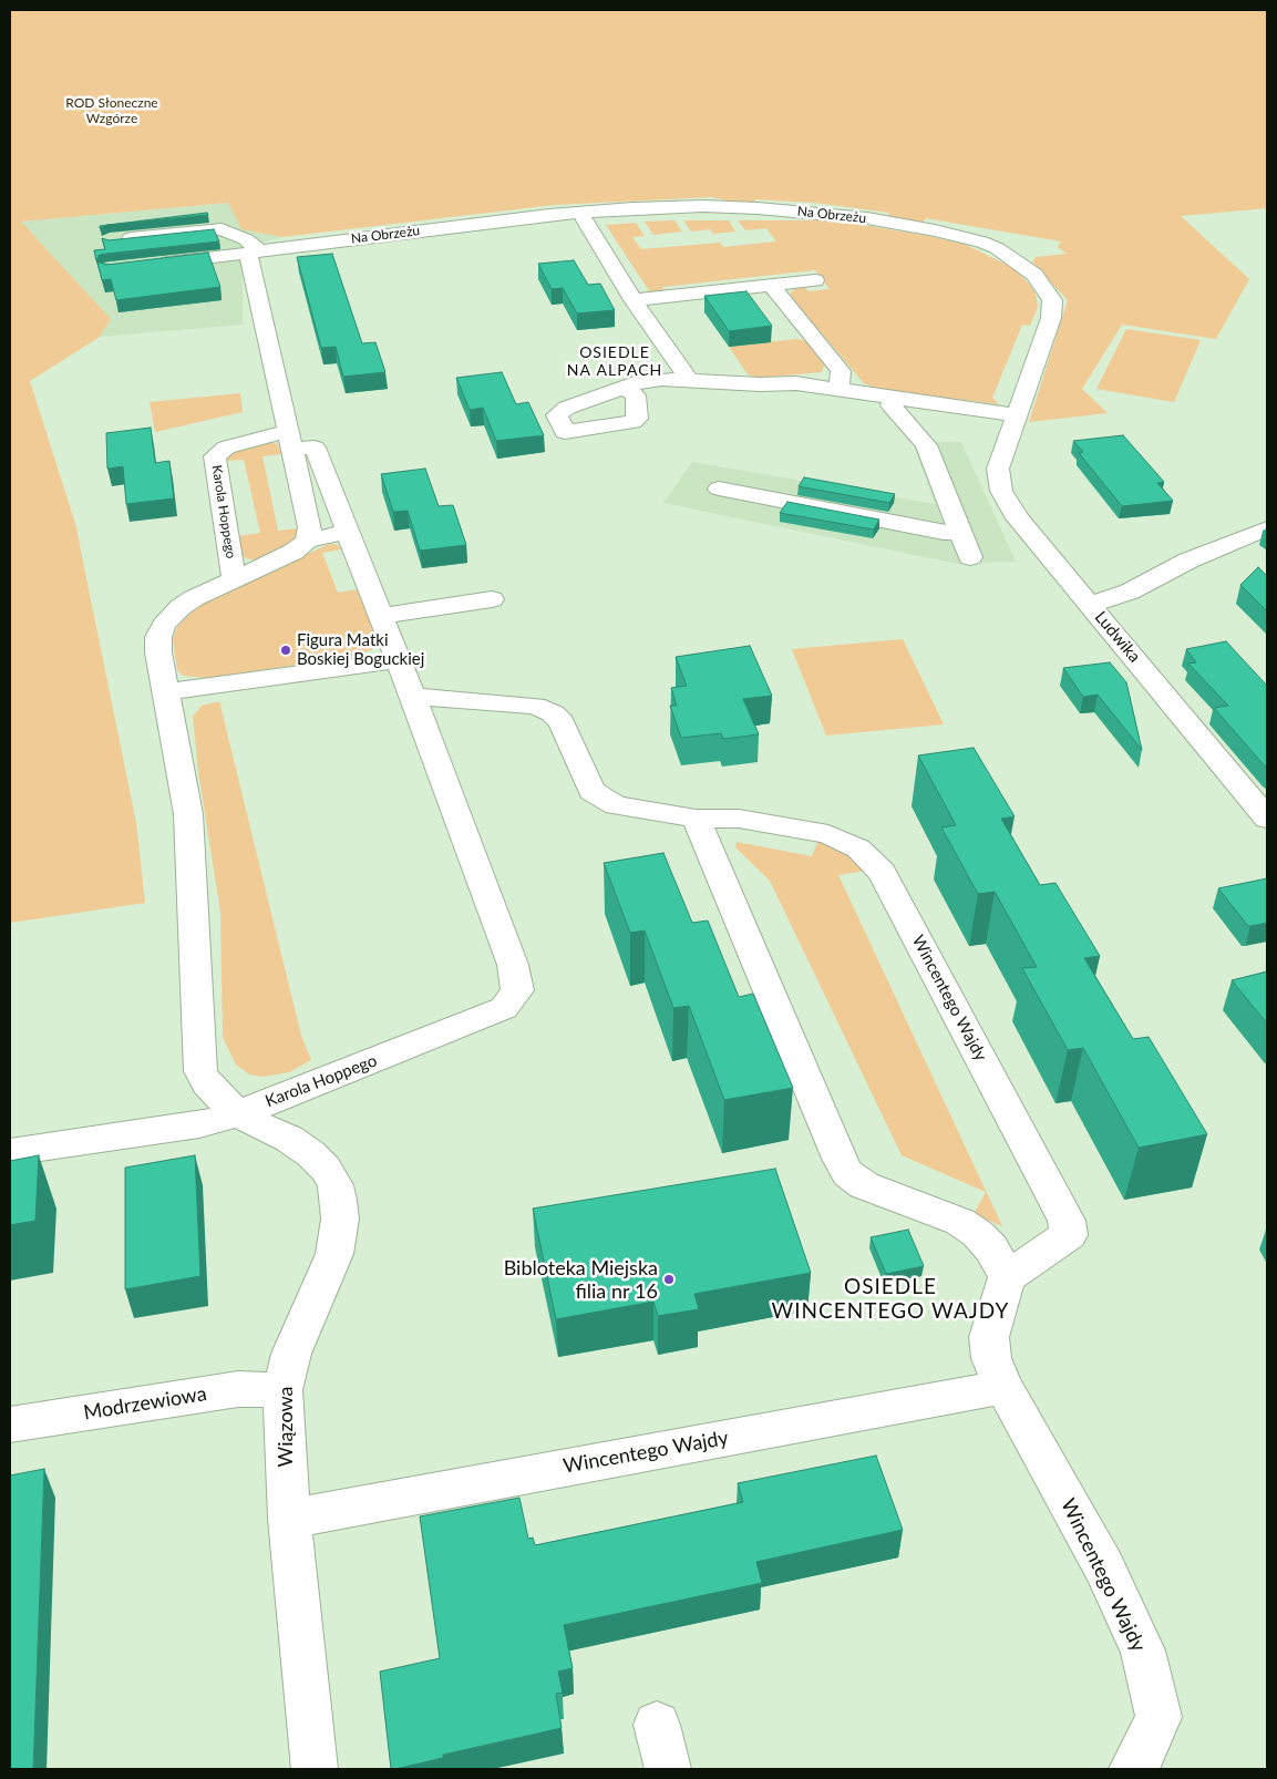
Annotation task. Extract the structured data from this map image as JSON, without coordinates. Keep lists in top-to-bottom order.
{
  "streets": {
    "street": [
      "Na Obrzeżu",
      "Karola Hoppego",
      "Ludwika",
      "Wincentego Wajdy",
      "Modrzewiowa",
      "Wiązowa"
    ]
  },
  "crossings": [
    ["Na Obrzeżu", "Ludwika"],
    ["Karola Hoppego", "Wincentego Wajdy"],
    ["Karola Hoppego", "Wiązowa"],
    ["Wincentego Wajdy", "Wiązowa"],
    ["Modrzewiowa", "Wiązowa"]
  ],
  "districts": ["OSIEDLE NA ALPACH", "OSIEDLE WINCENTEGO WAJDY"],
  "parks": ["ROD Słoneczne Wzgórze"],
  "places": ["Figura Matki Boskiej Boguckiej", "Bibloteka Miejska filia nr 16"]
}
